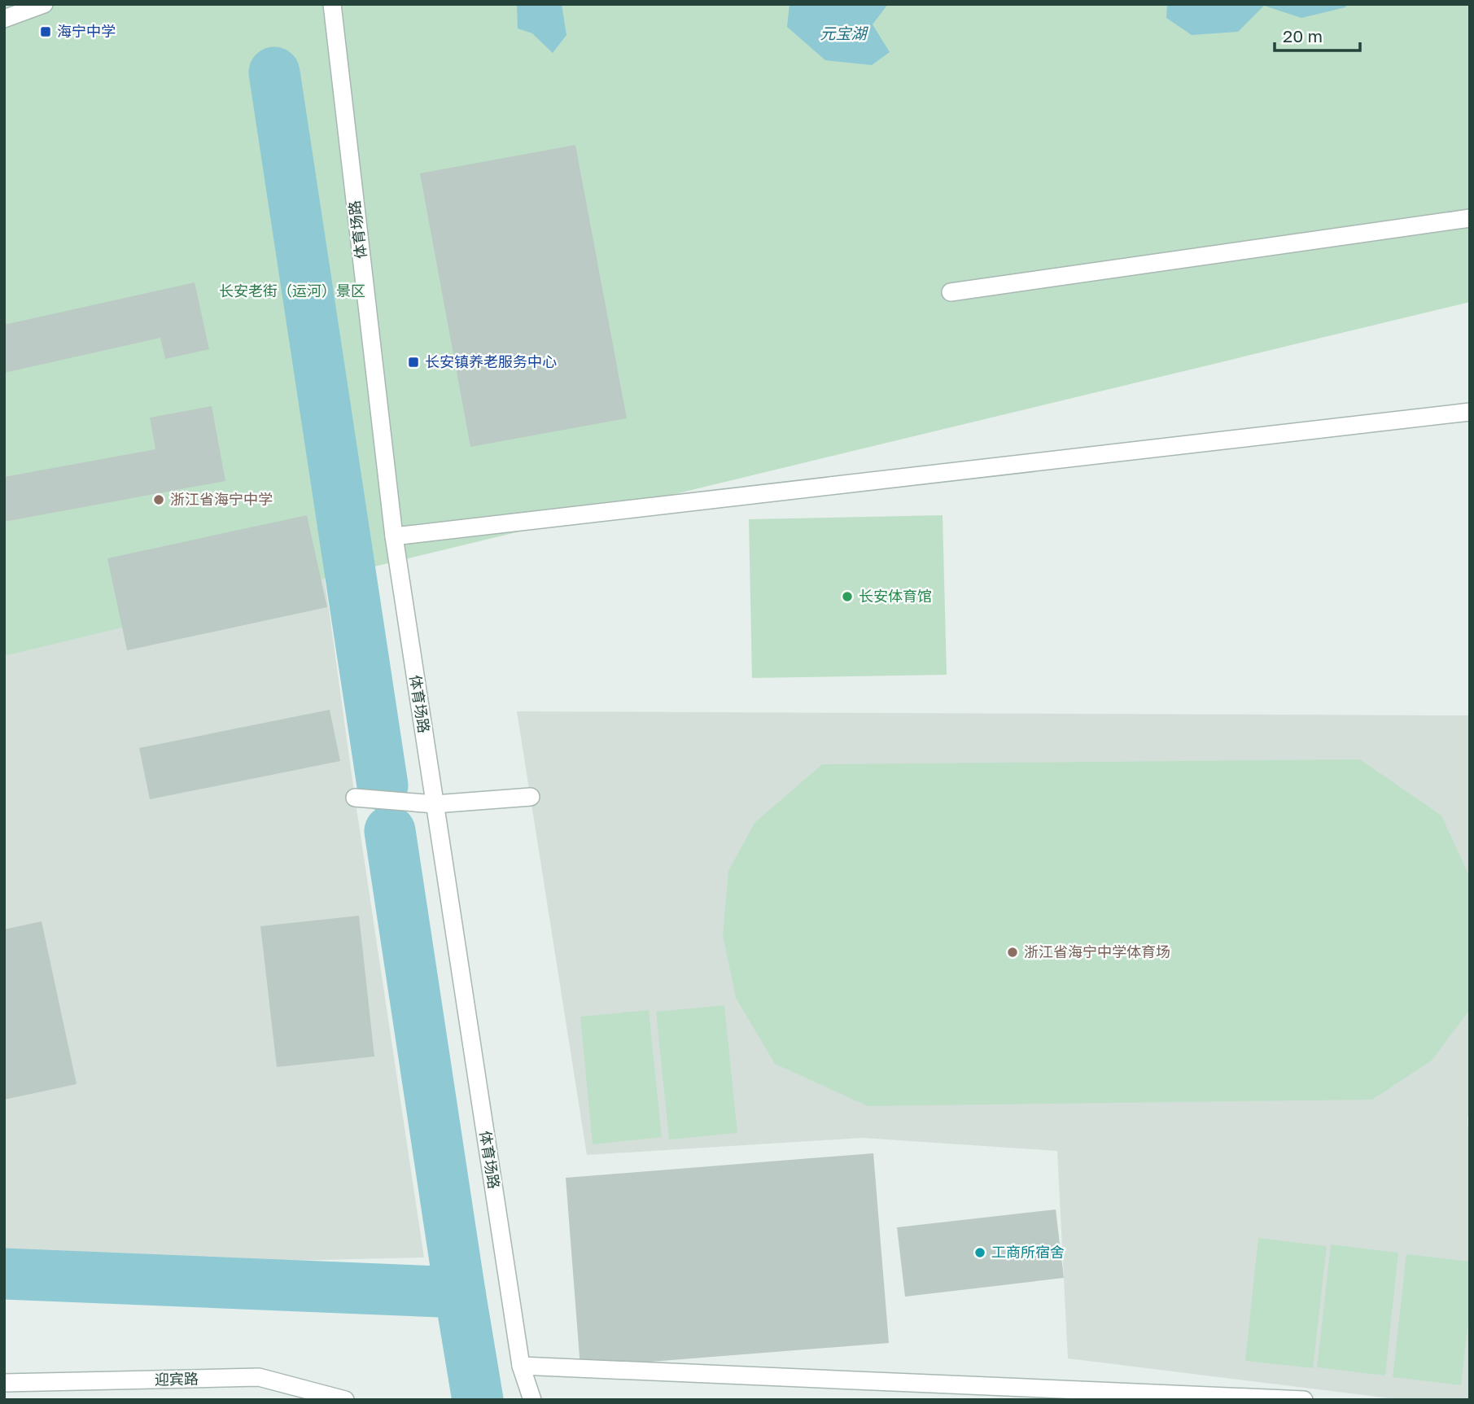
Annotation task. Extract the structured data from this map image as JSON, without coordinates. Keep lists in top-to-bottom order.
{
  "streets": {
    "street": ["体育场路", "迎宾路"]
  },
  "water": ["元宝湖"],
  "parks": ["长安老街（运河）景区"],
  "places": {
    "transit": ["海宁中学", "长安镇养老服务中心"],
    "other": [
      "浙江省海宁中学",
      "长安体育馆",
      "浙江省海宁中学体育场",
      "工商所宿舍"
    ]
  },
  "scale_bar": "20 m"
}
